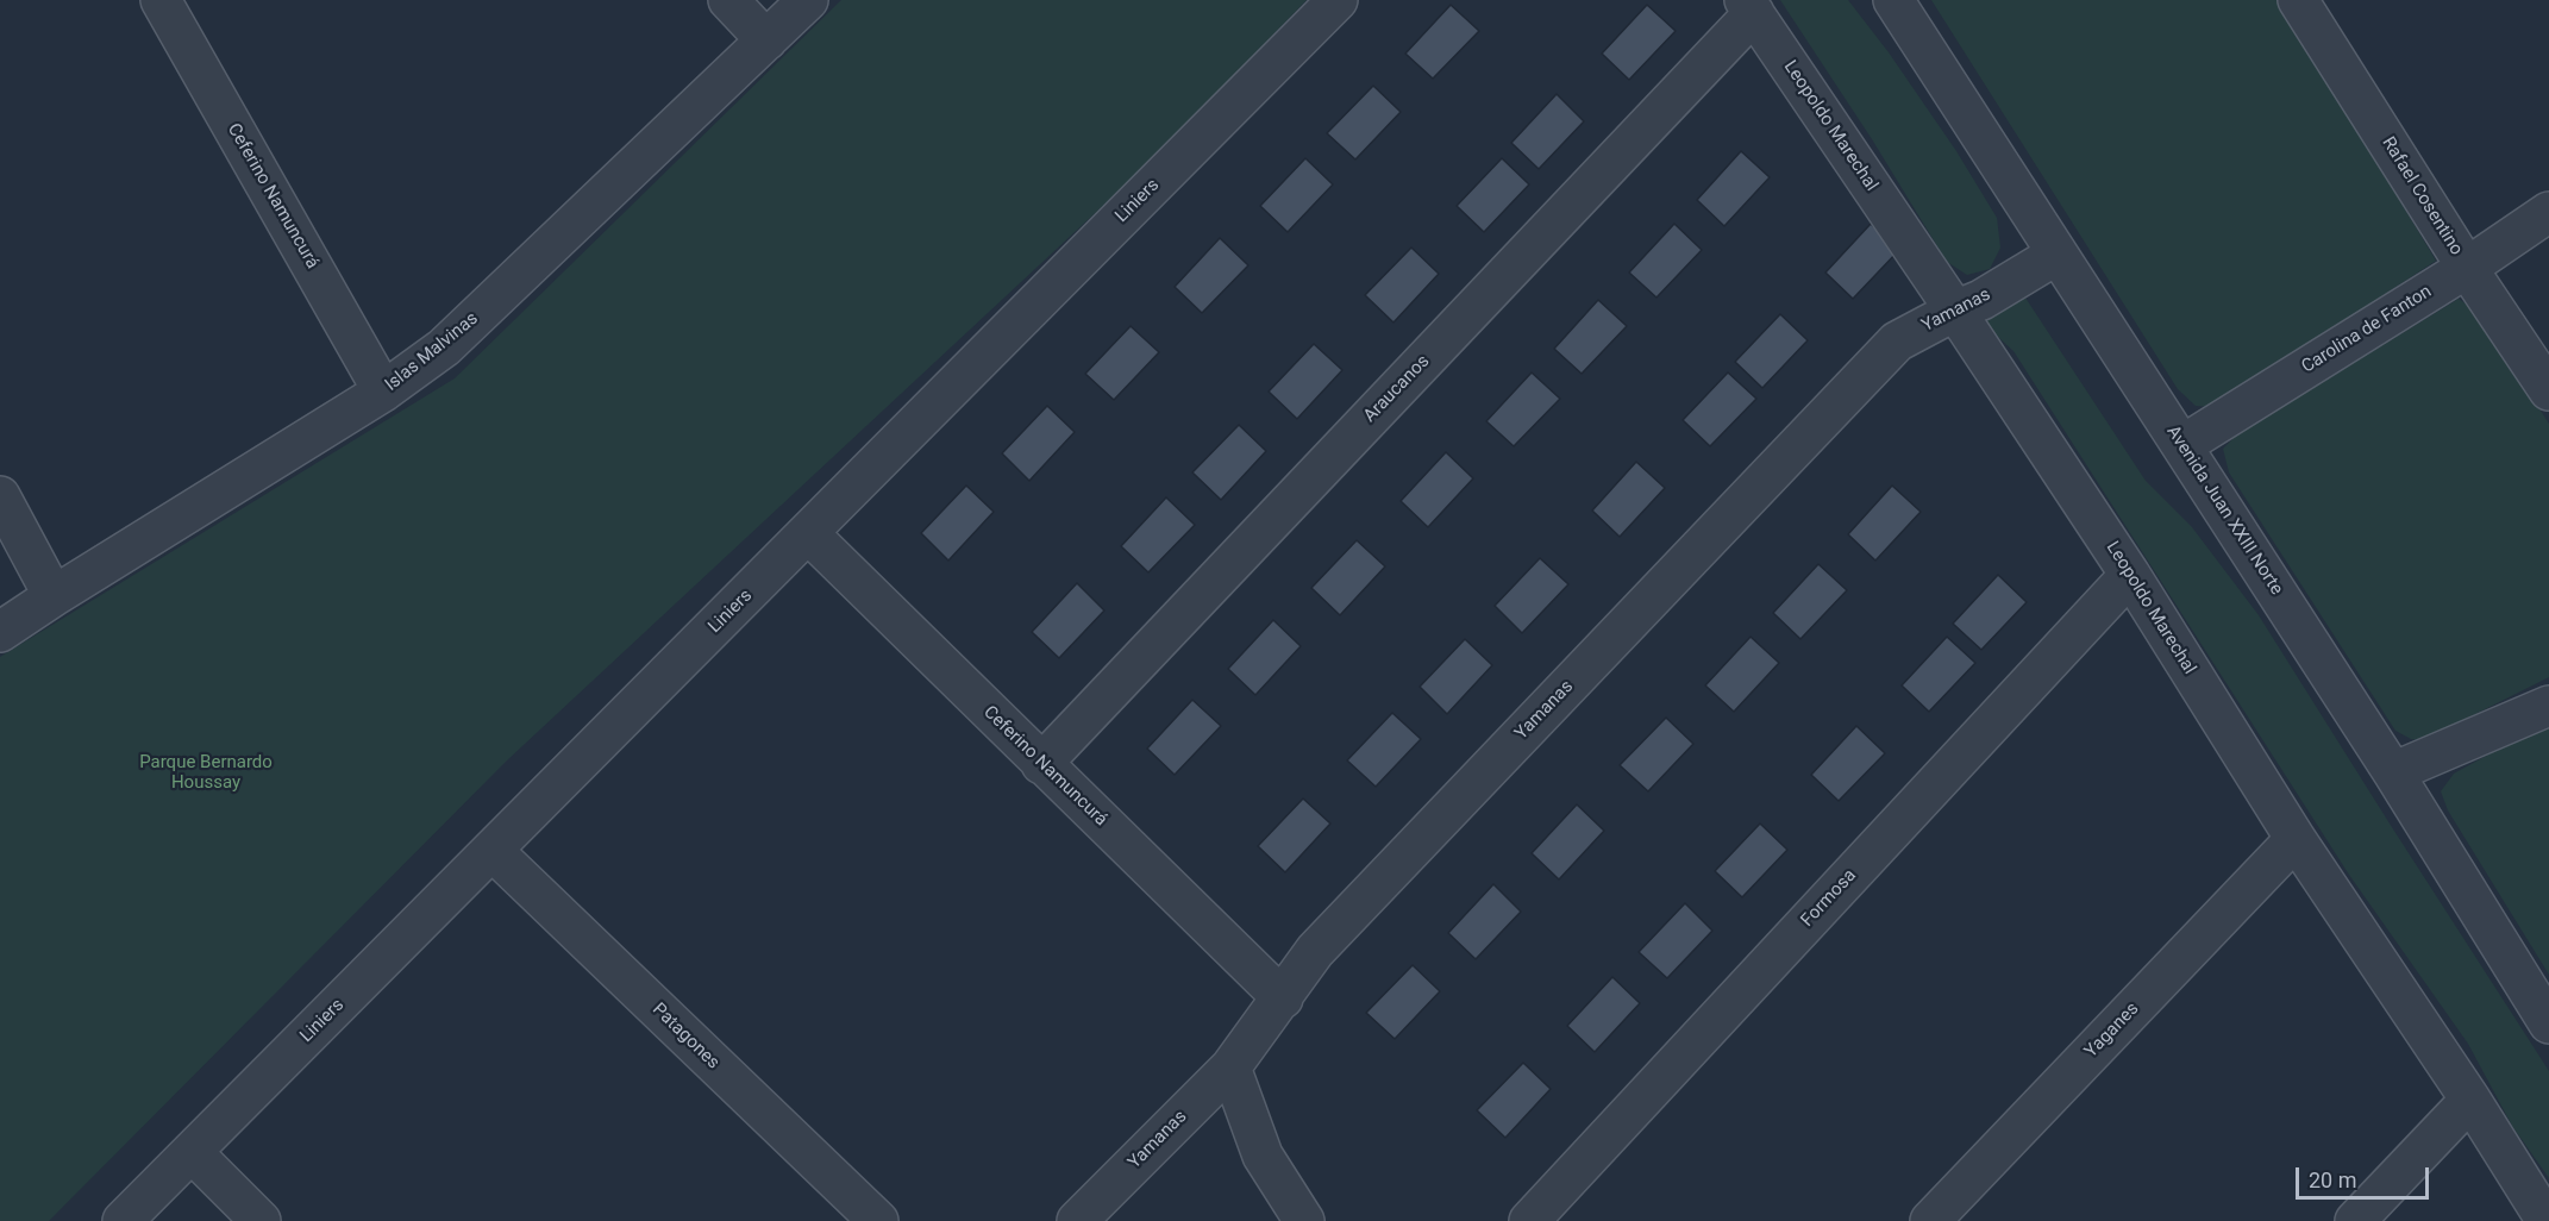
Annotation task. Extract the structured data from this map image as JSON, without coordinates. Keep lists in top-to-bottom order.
{
  "streets": {
    "street": [
      "Leopoldo Marechal",
      "Ceferino Namuncurá",
      "Rafael Cosentino",
      "Liniers",
      "Yamanas",
      "Carolina de Fanton",
      "Islas Malvinas",
      "Araucanos",
      "Avenida Juan XXIII Norte",
      "Formosa",
      "Yaganes",
      "Patagones"
    ]
  },
  "crossings": [
    ["Leopoldo Marechal", "Yamanas"],
    ["Leopoldo Marechal", "Araucanos"],
    ["Leopoldo Marechal", "Formosa"],
    ["Leopoldo Marechal", "Yaganes"],
    ["Ceferino Namuncurá", "Liniers"],
    ["Ceferino Namuncurá", "Yamanas"],
    ["Ceferino Namuncurá", "Islas Malvinas"],
    ["Ceferino Namuncurá", "Araucanos"],
    ["Rafael Cosentino", "Carolina de Fanton"],
    ["Liniers", "Patagones"],
    ["Yamanas", "Avenida Juan XXIII Norte"],
    ["Carolina de Fanton", "Avenida Juan XXIII Norte"]
  ],
  "parks": ["Parque Bernardo Houssay"],
  "scale_bar": "20 m"
}
